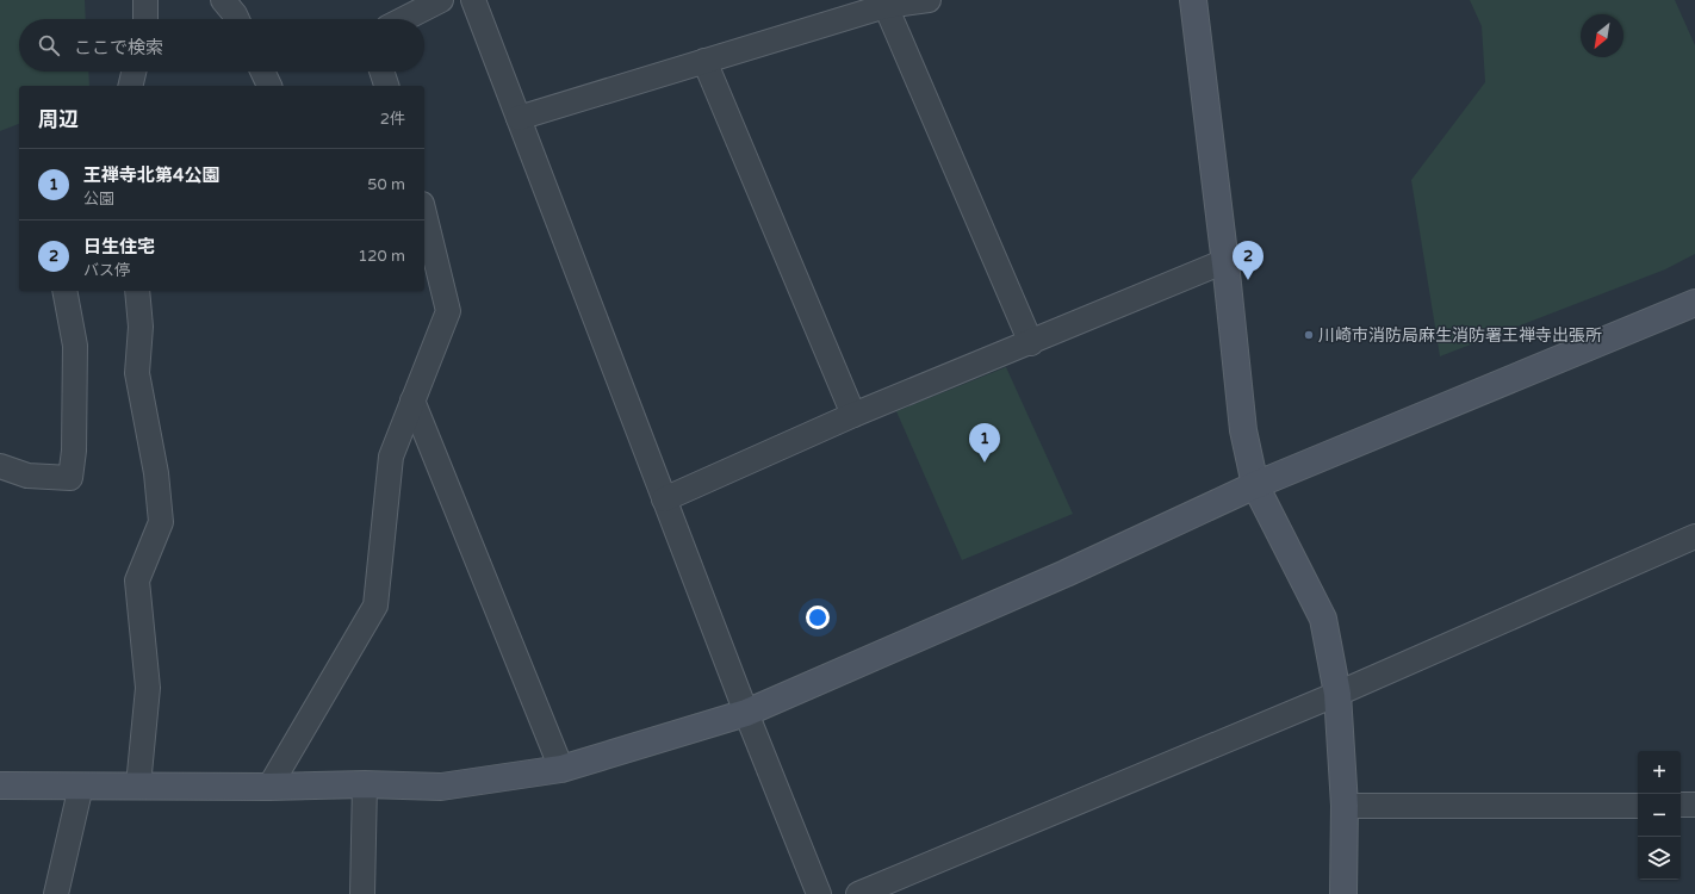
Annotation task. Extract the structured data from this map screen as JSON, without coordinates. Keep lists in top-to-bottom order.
{
  "places": ["川崎市消防局麻生消防署王禅寺出張所"],
  "north": "bottom left",
  "page": {
    "search": "ここで検索",
    "heading": ["周辺", "2件"],
    "list": [
      {
        "mark": "1",
        "name": "王禅寺北第4公園",
        "note": "公園",
        "value": "50 m"
      },
      {
        "mark": "2",
        "name": "日生住宅",
        "note": "バス停",
        "value": "120 m"
      }
    ],
    "pins": ["2", "1"],
    "map_buttons": ["+", "−"]
  }
}
